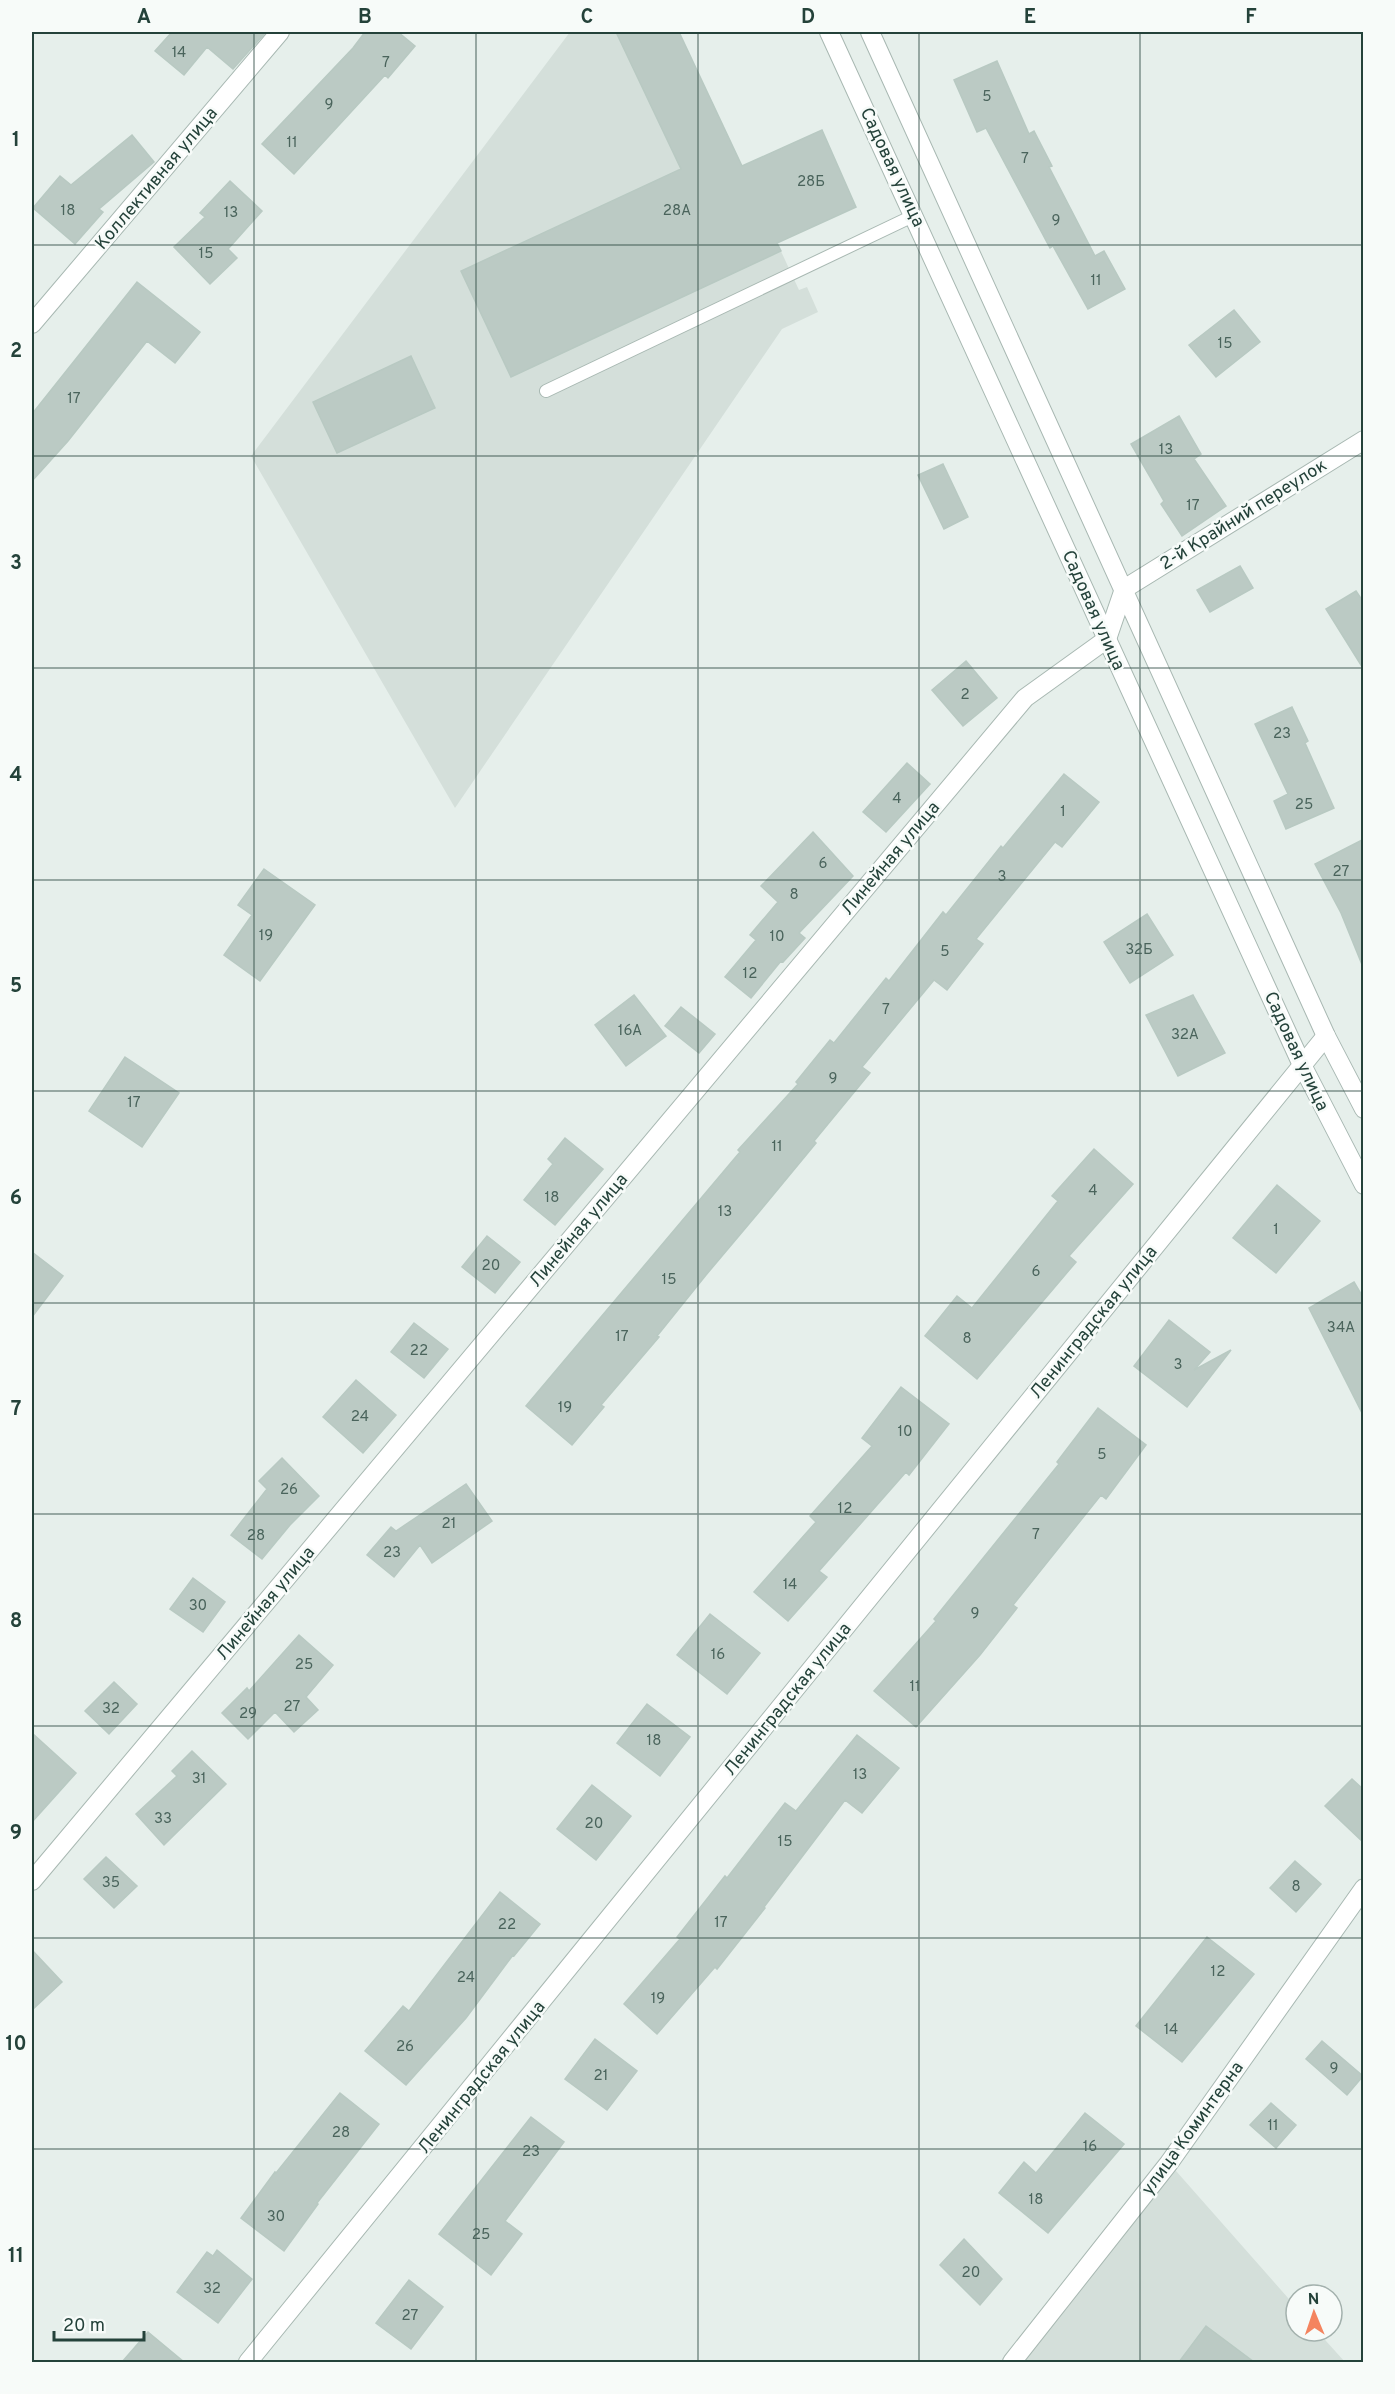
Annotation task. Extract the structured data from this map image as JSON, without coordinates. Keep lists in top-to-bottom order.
{
  "streets": {
    "street": [
      "Садовая улица",
      "Коллективная улица",
      "2-й Крайний переулок",
      "Линейная улица",
      "Ленинградская улица",
      "улица Коминтерна"
    ]
  },
  "crossings": [
    ["Садовая улица", "2-й Крайний переулок"],
    ["Садовая улица", "Линейная улица"],
    ["Садовая улица", "Ленинградская улица"]
  ],
  "house_numbers": [
    "14",
    "7",
    "5",
    "9",
    "11",
    "7",
    "28Б",
    "18",
    "28А",
    "13",
    "9",
    "15",
    "11",
    "15",
    "17",
    "13",
    "17",
    "2",
    "23",
    "4",
    "25",
    "1",
    "6",
    "27",
    "3",
    "8",
    "19",
    "10",
    "32Б",
    "5",
    "12",
    "7",
    "16А",
    "32А",
    "9",
    "17",
    "11",
    "4",
    "18",
    "13",
    "1",
    "20",
    "6",
    "15",
    "34А",
    "17",
    "8",
    "22",
    "3",
    "19",
    "24",
    "10",
    "5",
    "26",
    "12",
    "21",
    "7",
    "28",
    "23",
    "14",
    "30",
    "9",
    "16",
    "25",
    "11",
    "27",
    "32",
    "29",
    "18",
    "13",
    "31",
    "33",
    "20",
    "15",
    "35",
    "8",
    "17",
    "22",
    "12",
    "24",
    "19",
    "14",
    "26",
    "9",
    "21",
    "11",
    "28",
    "16",
    "23",
    "18",
    "30",
    "25",
    "20",
    "32",
    "27"
  ],
  "scale_bar": "20 m",
  "north": "top",
  "grid": {
    "columns": [
      "A",
      "B",
      "C",
      "D",
      "E",
      "F"
    ],
    "rows": [
      "1",
      "2",
      "3",
      "4",
      "5",
      "6",
      "7",
      "8",
      "9",
      "10",
      "11"
    ]
  }
}
